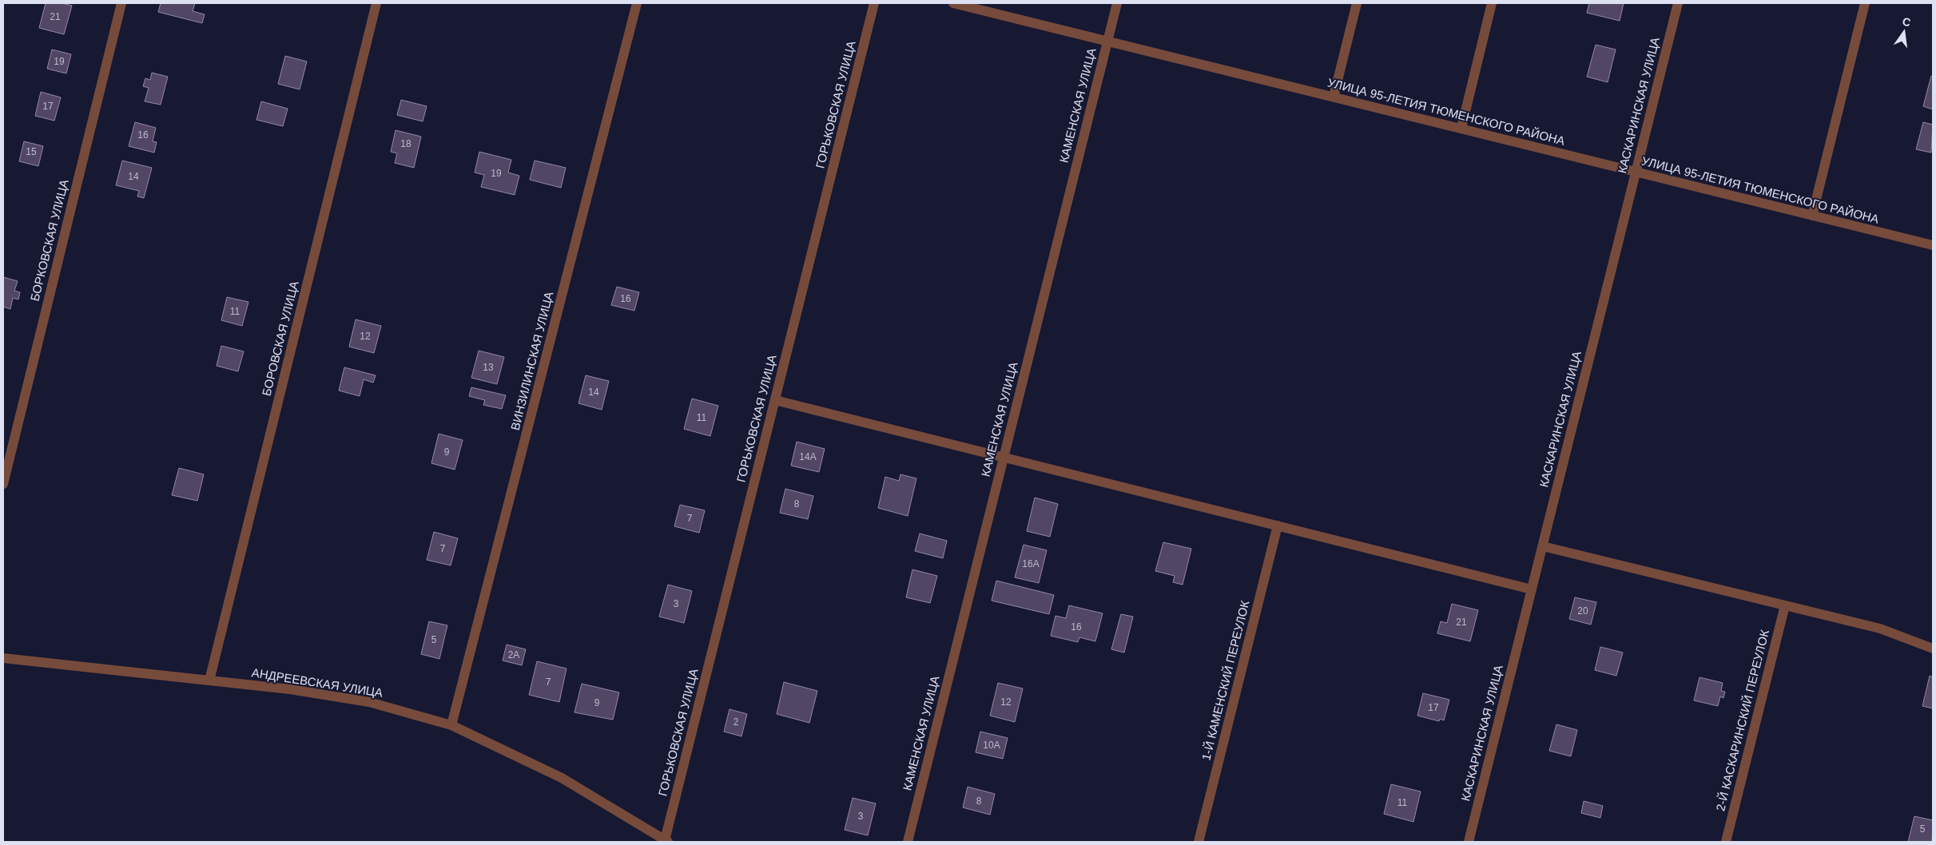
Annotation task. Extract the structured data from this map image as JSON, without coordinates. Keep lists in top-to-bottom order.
{
  "streets": {
    "street": [
      "ГОРЬКОВСКАЯ УЛИЦА",
      "КАМЕНСКАЯ УЛИЦА",
      "КАСКАРИНСКАЯ УЛИЦА",
      "УЛИЦА 95-ЛЕТИЯ ТЮМЕНСКОГО РАЙОНА",
      "БОРКОВСКАЯ УЛИЦА",
      "БОРОВСКАЯ УЛИЦА",
      "ВИНЗИЛИНСКАЯ УЛИЦА",
      "1-Й КАМЕНСКИЙ ПЕРЕУЛОК",
      "АНДРЕЕВСКАЯ УЛИЦА",
      "2-Й КАСКАРИНСКИЙ ПЕРЕУЛОК"
    ]
  },
  "crossings": [
    ["ГОРЬКОВСКАЯ УЛИЦА", "АНДРЕЕВСКАЯ УЛИЦА"],
    ["КАМЕНСКАЯ УЛИЦА", "УЛИЦА 95-ЛЕТИЯ ТЮМЕНСКОГО РАЙОНА"],
    ["КАСКАРИНСКАЯ УЛИЦА", "УЛИЦА 95-ЛЕТИЯ ТЮМЕНСКОГО РАЙОНА"],
    ["БОРОВСКАЯ УЛИЦА", "АНДРЕЕВСКАЯ УЛИЦА"],
    ["ВИНЗИЛИНСКАЯ УЛИЦА", "АНДРЕЕВСКАЯ УЛИЦА"]
  ],
  "house_numbers": [
    "21",
    "19",
    "17",
    "16",
    "18",
    "15",
    "19",
    "14",
    "16",
    "11",
    "12",
    "13",
    "14",
    "11",
    "9",
    "14А",
    "8",
    "7",
    "7",
    "16А",
    "3",
    "20",
    "21",
    "16",
    "5",
    "2А",
    "7",
    "12",
    "9",
    "17",
    "2",
    "10А",
    "8",
    "11",
    "3",
    "5"
  ],
  "north": "top"
}
